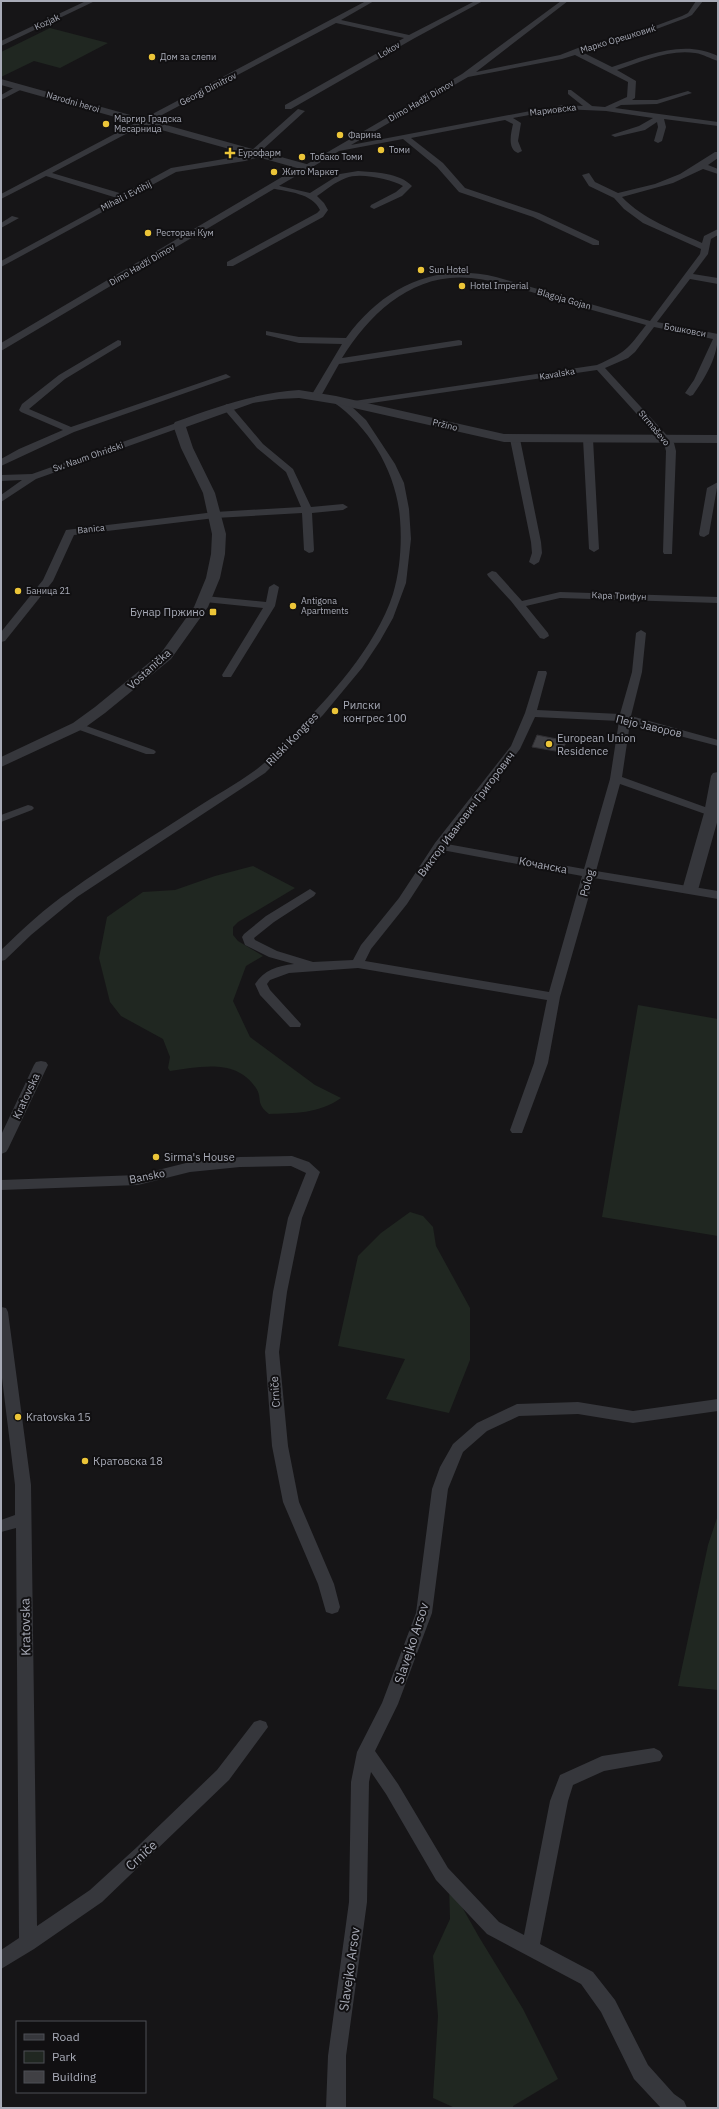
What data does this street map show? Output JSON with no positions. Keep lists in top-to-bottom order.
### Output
{
  "streets": {
    "street": [
      "Kozjak",
      "Марко Орешковиќ",
      "Lokov",
      "Georgi Dimitrov",
      "Dimo Hadži Dimov",
      "Narodni heroi",
      "Мариовска",
      "Mihail i Evtihij",
      "Blagoja Gojan",
      "Бошковси",
      "Kavalska",
      "Pržino",
      "Strmaševo",
      "Sv. Naum Ohridski",
      "Banica",
      "Кара Трифун",
      "Vostanička",
      "Пејо Јаворов",
      "Rilski Kongres",
      "Виктор Иванович Григорович",
      "Кочанска",
      "Polog",
      "Kratovska",
      "Bansko",
      "Crniče",
      "Slavejko Arsov"
    ]
  },
  "crossings": [
    ["Марко Орешковиќ", "Dimo Hadži Dimov"],
    ["Марко Орешковиќ", "Мариовска"],
    ["Georgi Dimitrov", "Narodni heroi"],
    ["Dimo Hadži Dimov", "Narodni heroi"],
    ["Dimo Hadži Dimov", "Мариовска"],
    ["Narodni heroi", "Mihail i Evtihij"],
    ["Blagoja Gojan", "Бошковси"],
    ["Blagoja Gojan", "Kavalska"],
    ["Blagoja Gojan", "Pržino"],
    ["Бошковси", "Kavalska"],
    ["Kavalska", "Pržino"],
    ["Kavalska", "Strmaševo"],
    ["Pržino", "Strmaševo"],
    ["Pržino", "Sv. Naum Ohridski"],
    ["Pržino", "Vostanička"],
    ["Pržino", "Rilski Kongres"],
    ["Sv. Naum Ohridski", "Vostanička"],
    ["Banica", "Vostanička"],
    ["Пејо Јаворов", "Виктор Иванович Григорович"],
    ["Пејо Јаворов", "Polog"],
    ["Виктор Иванович Григорович", "Кочанска"],
    ["Кочанска", "Polog"],
    ["Kratovska", "Crniče"],
    ["Bansko", "Crniče"]
  ],
  "places": {
    "other": [
      "Дом за слепи",
      "Маргир Градска Месарница",
      "Фарина",
      "Томи",
      "Тобако Томи",
      "Жито Маркет",
      "Ресторан Кум",
      "Sun Hotel",
      "Hotel Imperial",
      "Баница 21",
      "Antigona Apartments",
      "Рилски конгрес 100",
      "European Union Residence",
      "Sirma's House",
      "Kratovska 15",
      "Кратовска 18"
    ],
    "health": ["Еурофарм"],
    "transit": ["Бунар Пржино"]
  },
  "legend": ["Road", "Park", "Building"]
}
